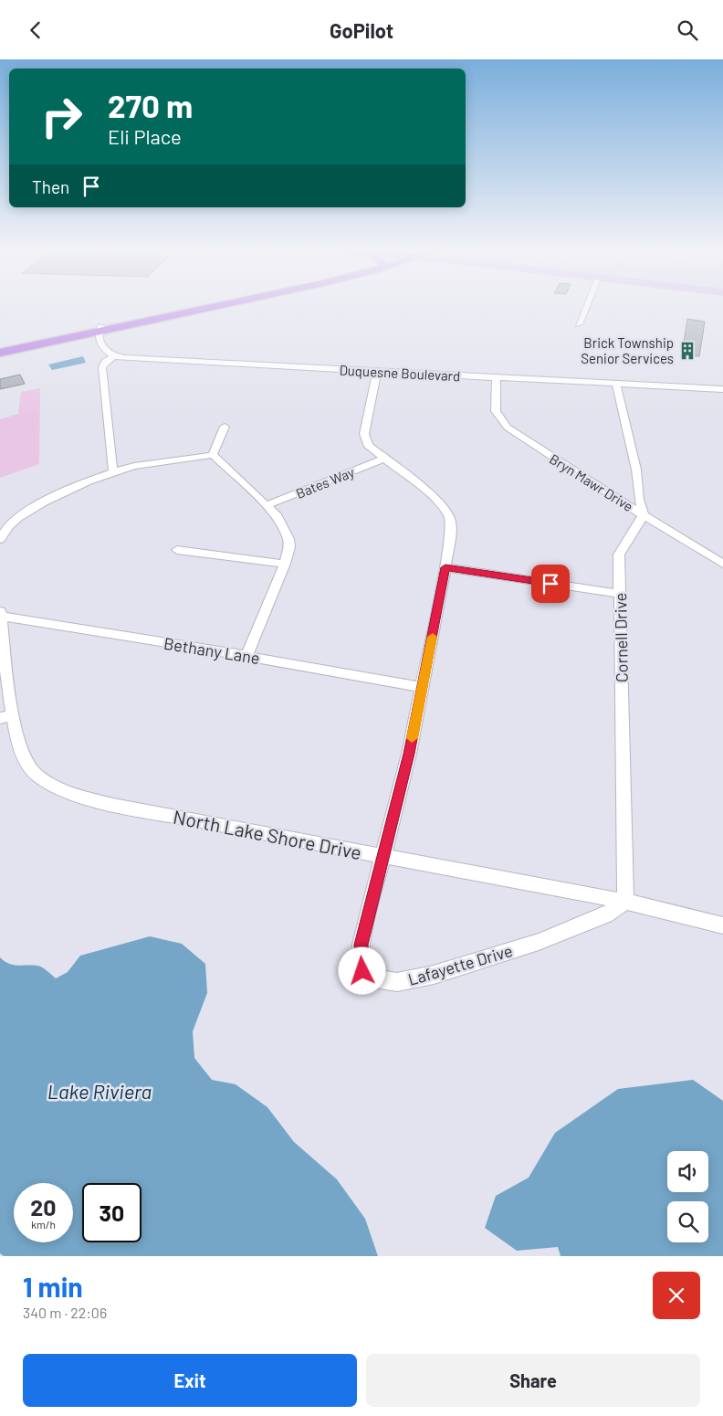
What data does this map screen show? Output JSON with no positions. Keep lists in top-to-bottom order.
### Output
{
  "streets": {
    "street": [
      "Duquesne Boulevard",
      "Bates Way",
      "Bryn Mawr Drive",
      "Cornell Drive",
      "Bethany Lane",
      "North Lake Shore Drive",
      "Lafayette Drive"
    ]
  },
  "crossings": [
    ["Duquesne Boulevard", "Bryn Mawr Drive"],
    ["Duquesne Boulevard", "Lafayette Drive"],
    ["Bates Way", "Lafayette Drive"],
    ["Bryn Mawr Drive", "Cornell Drive"],
    ["Cornell Drive", "North Lake Shore Drive"],
    ["Cornell Drive", "Lafayette Drive"],
    ["Bethany Lane", "North Lake Shore Drive"],
    ["Bethany Lane", "Lafayette Drive"],
    ["North Lake Shore Drive", "Lafayette Drive"]
  ],
  "water": ["Lake Riviera"],
  "places": {
    "building": ["Brick Township Senior Services"]
  },
  "page": {
    "header": "GoPilot",
    "turn": ["270 m", "Eli Place"],
    "then": "Then",
    "speed": "20 km/h",
    "limit": "30",
    "heading": ["1 min", "340 m · 22:06"],
    "buttons": ["Exit", "Share"]
  }
}
